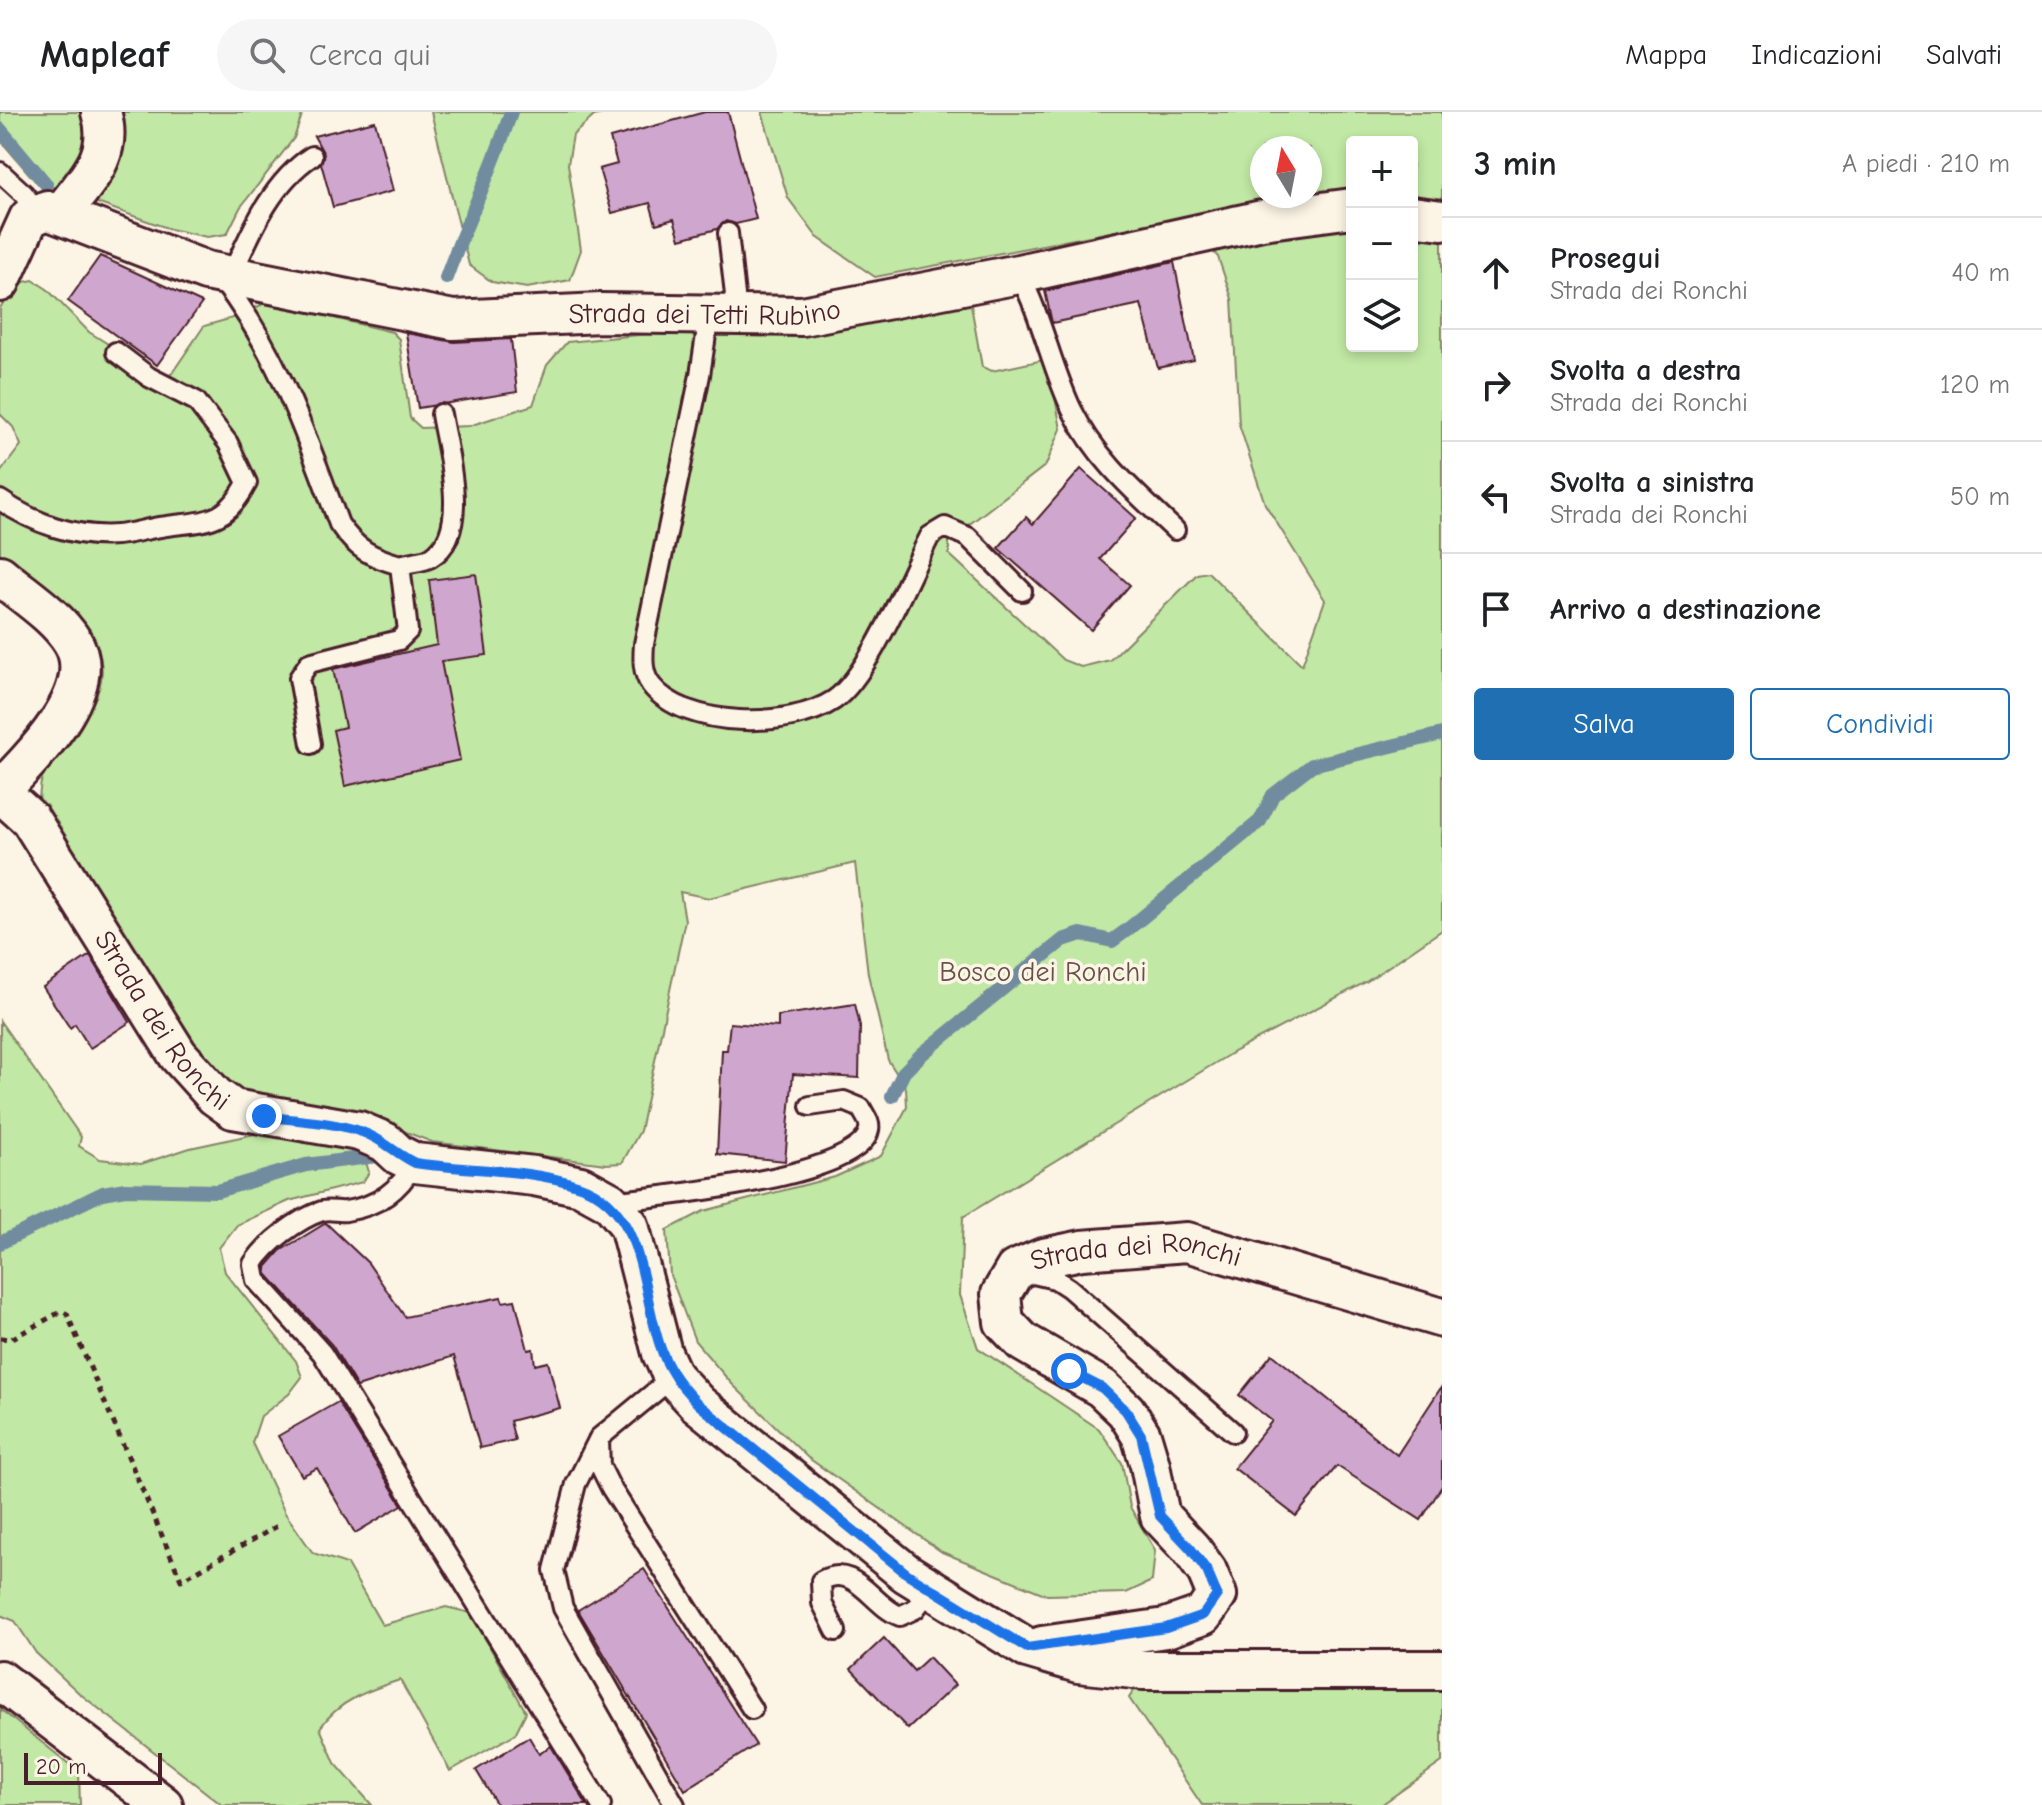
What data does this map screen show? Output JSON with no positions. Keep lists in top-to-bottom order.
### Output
{
  "streets": {
    "street": ["Strada dei Tetti Rubino", "Strada dei Ronchi"]
  },
  "parks": ["Bosco dei Ronchi"],
  "scale_bar": "20 m",
  "north": "top",
  "page": {
    "header": "Mapleaf",
    "search": "Cerca qui",
    "nav": ["Mappa", "Indicazioni", "Salvati"],
    "heading": ["3 min", "A piedi · 210 m"],
    "map_buttons": ["+", "−"],
    "list": [
      ["Prosegui", "Strada dei Ronchi", "40 m"],
      ["Svolta a destra", "Strada dei Ronchi", "120 m"],
      ["Svolta a sinistra", "Strada dei Ronchi", "50 m"],
      "Arrivo a destinazione"
    ],
    "buttons": ["Salva", "Condividi"],
    "scale": "20 m"
  }
}
